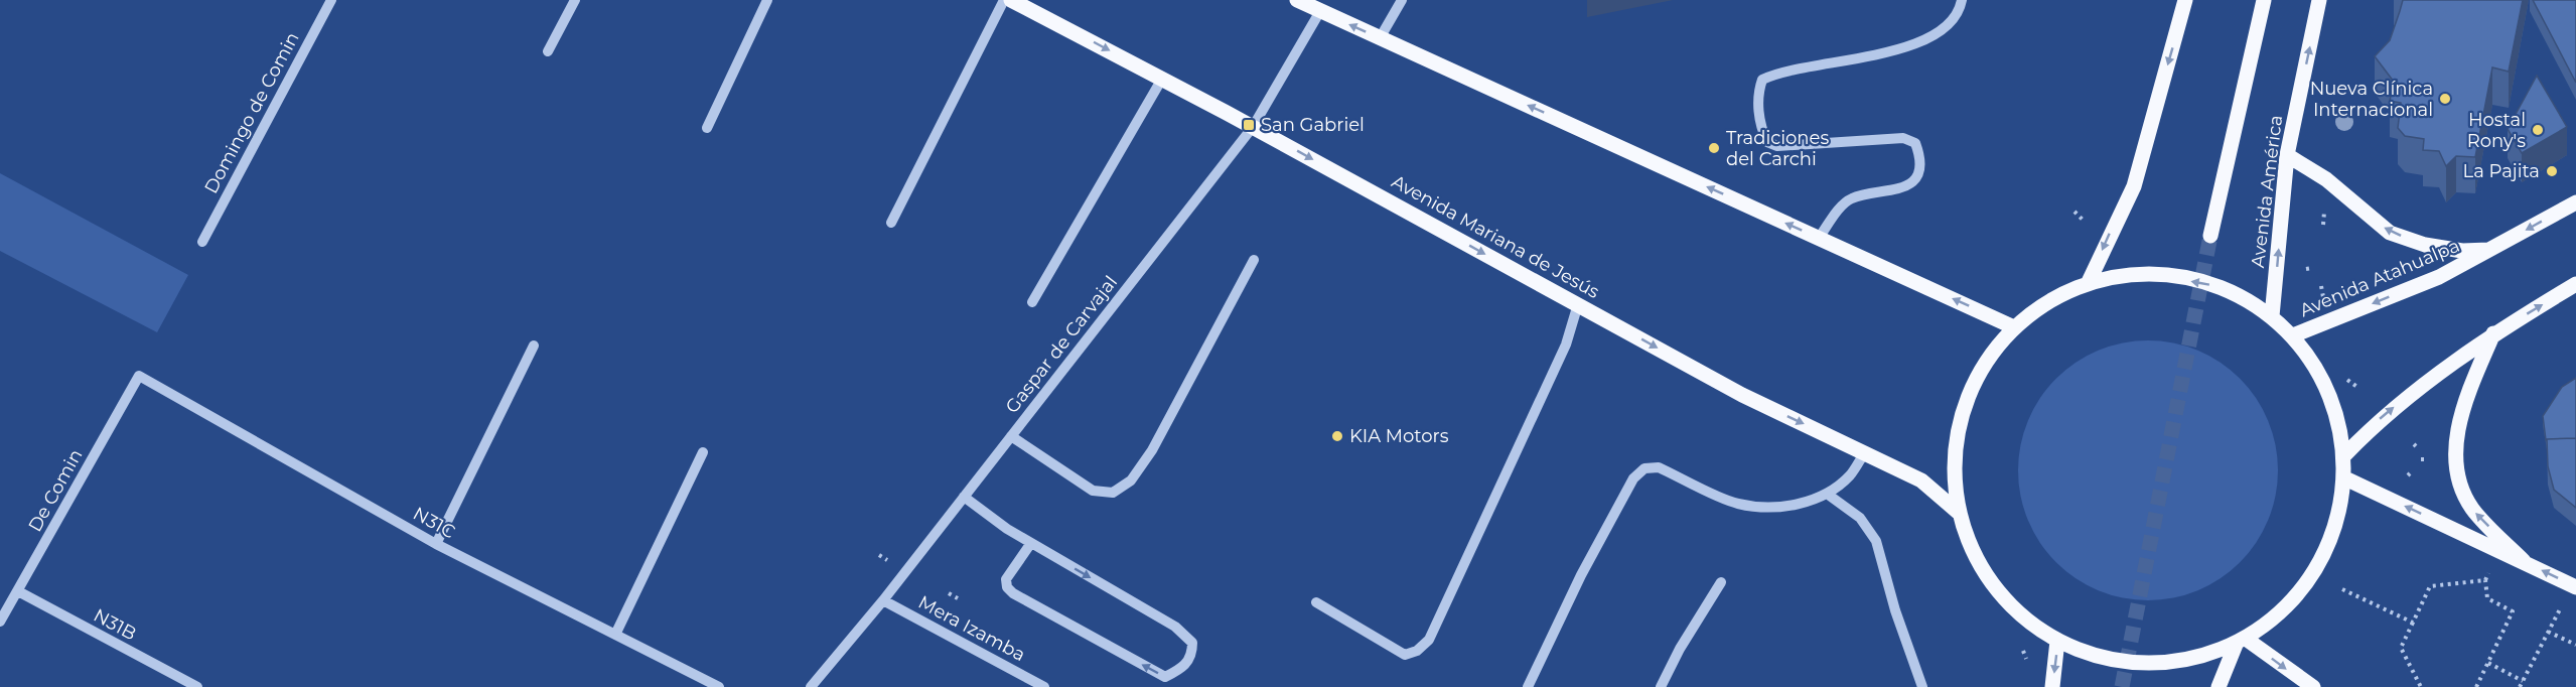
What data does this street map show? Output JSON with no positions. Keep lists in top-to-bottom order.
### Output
{
  "streets": {
    "main road": ["Avenida América", "Avenida Mariana de Jesús", "Avenida Atahualpa"],
    "street": [
      "Domingo de Comin",
      "Gaspar de Carvajal",
      "De Comin",
      "N31C",
      "N31B",
      "Mera Izamba"
    ]
  },
  "crossings": [
    ["Avenida Mariana de Jesús", "Gaspar de Carvajal"],
    ["Gaspar de Carvajal", "Mera Izamba"],
    ["De Comin", "N31C"],
    ["De Comin", "N31B"]
  ],
  "one_way": ["Avenida Mariana de Jesús"],
  "places": {
    "other": [
      "Nueva Clínica Internacional",
      "Hostal Rony's",
      "Tradiciones del Carchi",
      "La Pajita",
      "KIA Motors"
    ],
    "transit": ["San Gabriel"]
  }
}
